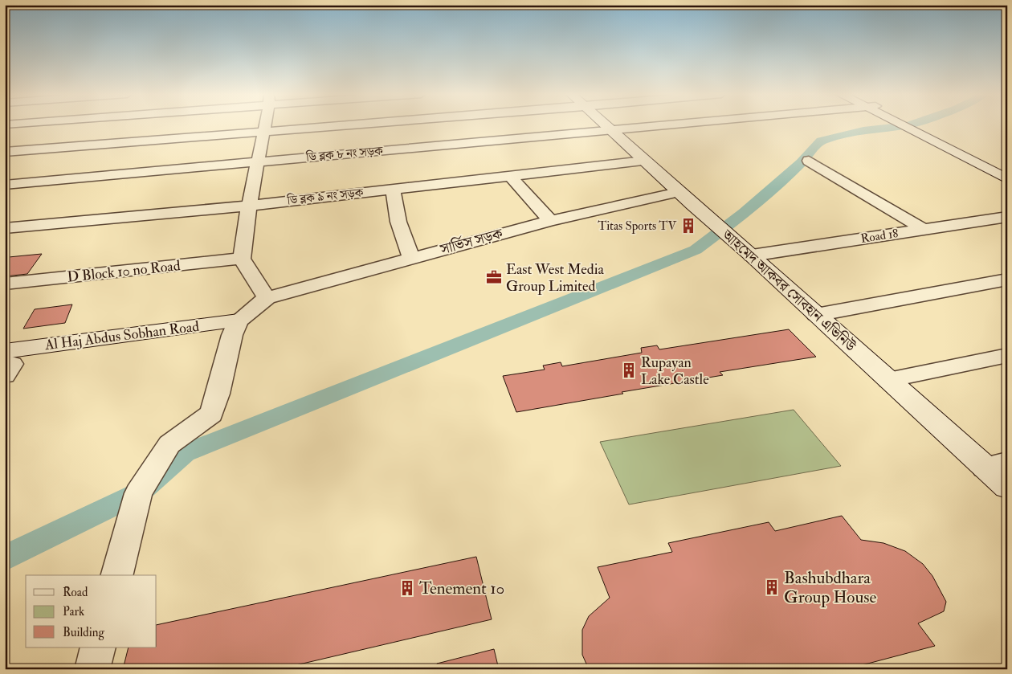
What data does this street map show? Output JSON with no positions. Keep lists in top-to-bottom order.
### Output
{
  "streets": {
    "street": [
      "ডি ব্লক ৮ নং সড়ক",
      "ডি ব্লক ৯ নং সড়ক",
      "Road 18",
      "সার্ভিস সড়ক",
      "D Block 10 no Road",
      "আহমেদ আকবর সোবহান এভিনিউ"
    ]
  },
  "crossings": [
    ["ডি ব্লক ৮ নং সড়ক", "আহমেদ আকবর সোবহান এভিনিউ"],
    ["ডি ব্লক ৯ নং সড়ক", "আহমেদ আকবর সোবহান এভিনিউ"],
    ["Road 18", "আহমেদ আকবর সোবহান এভিনিউ"],
    ["সার্ভিস সড়ক", "আহমেদ আকবর সোবহান এভিনিউ"]
  ],
  "places": {
    "building": [
      "Titas Sports TV",
      "Rupayan Lake Castle",
      "Bashubdhara Group House",
      "Tenement 10"
    ],
    "office": ["East West Media Group Limited"]
  },
  "legend": ["Road", "Park", "Building"]
}
